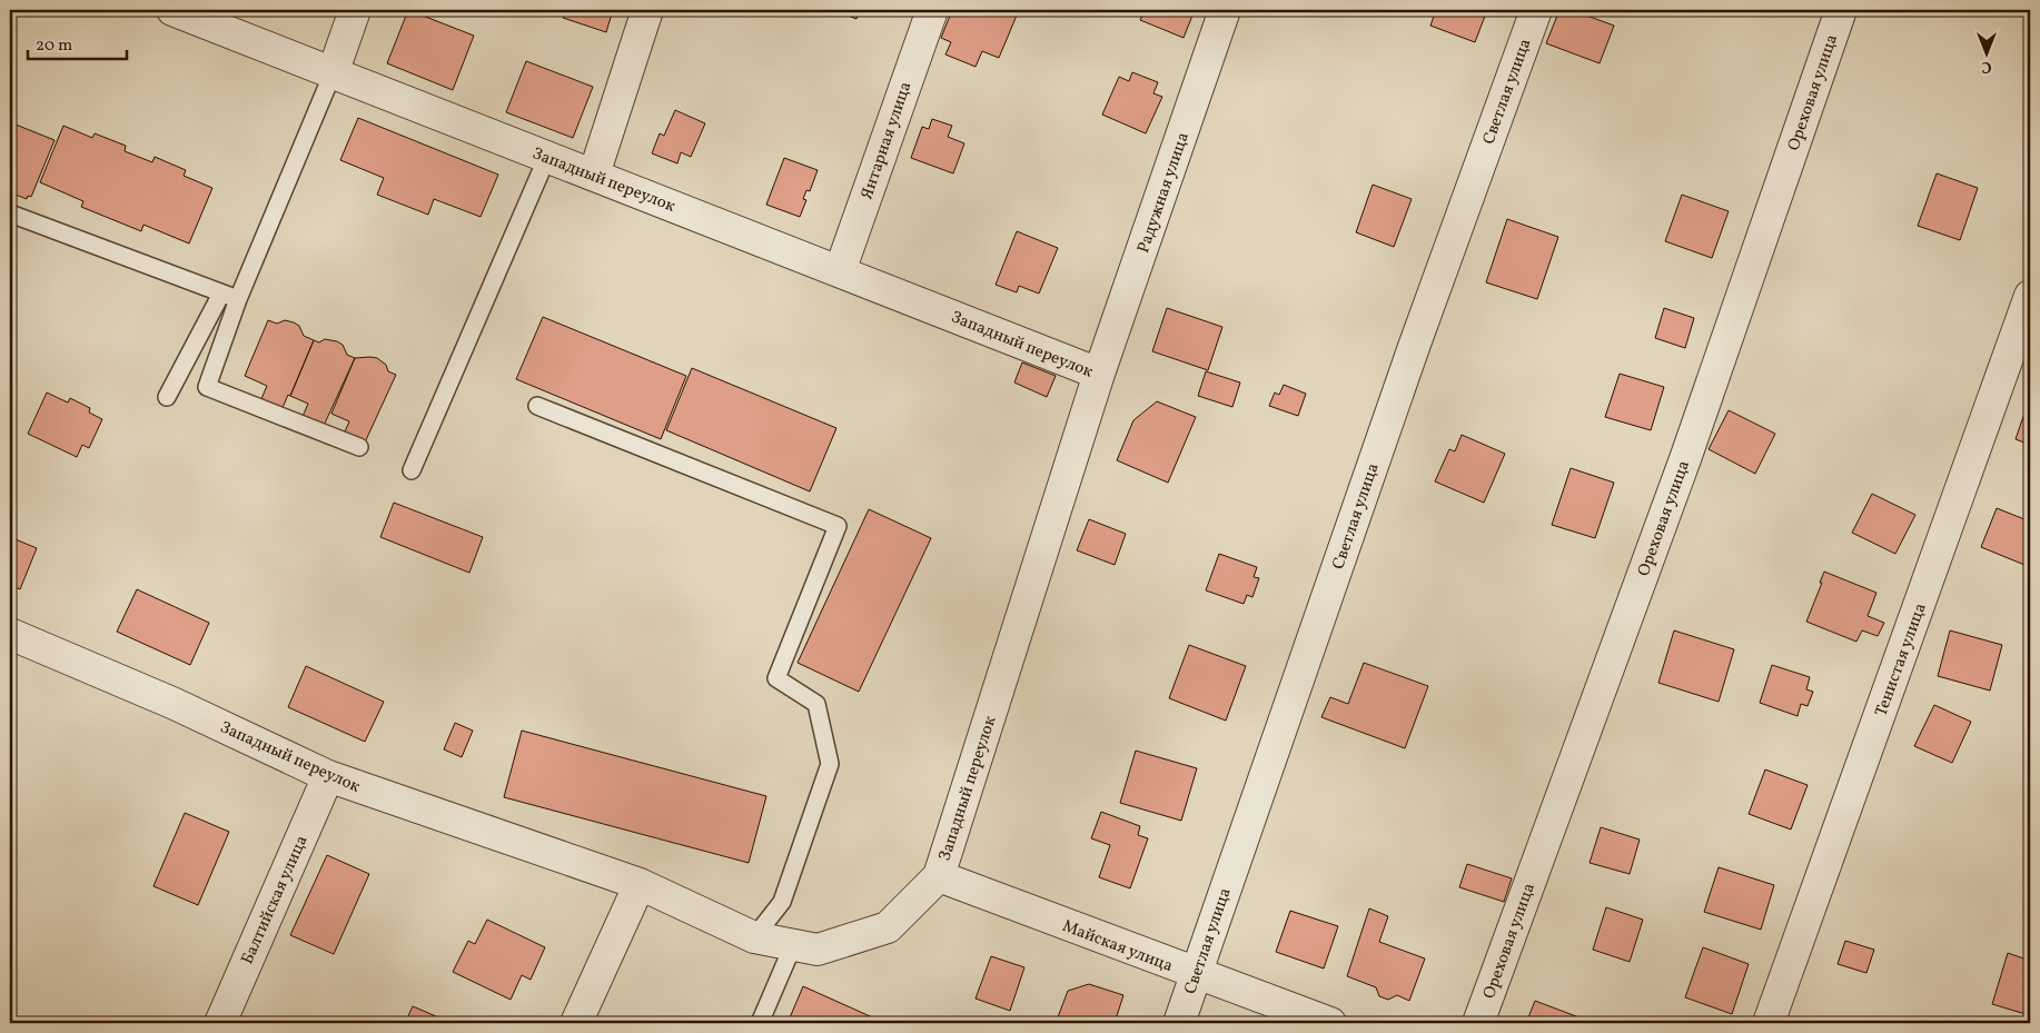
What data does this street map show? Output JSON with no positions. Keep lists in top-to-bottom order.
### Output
{
  "streets": {
    "street": [
      "Светлая улица",
      "Ореховая улица",
      "Янтарная улица",
      "Западный переулок",
      "Радужная улица",
      "Тенистая улица",
      "Балтийская улица",
      "Майская улица"
    ]
  },
  "crossings": [
    ["Светлая улица", "Майская улица"],
    ["Янтарная улица", "Западный переулок"],
    ["Западный переулок", "Радужная улица"],
    ["Западный переулок", "Балтийская улица"],
    ["Западный переулок", "Майская улица"]
  ],
  "scale_bar": "20 m",
  "north": "bottom"
}
